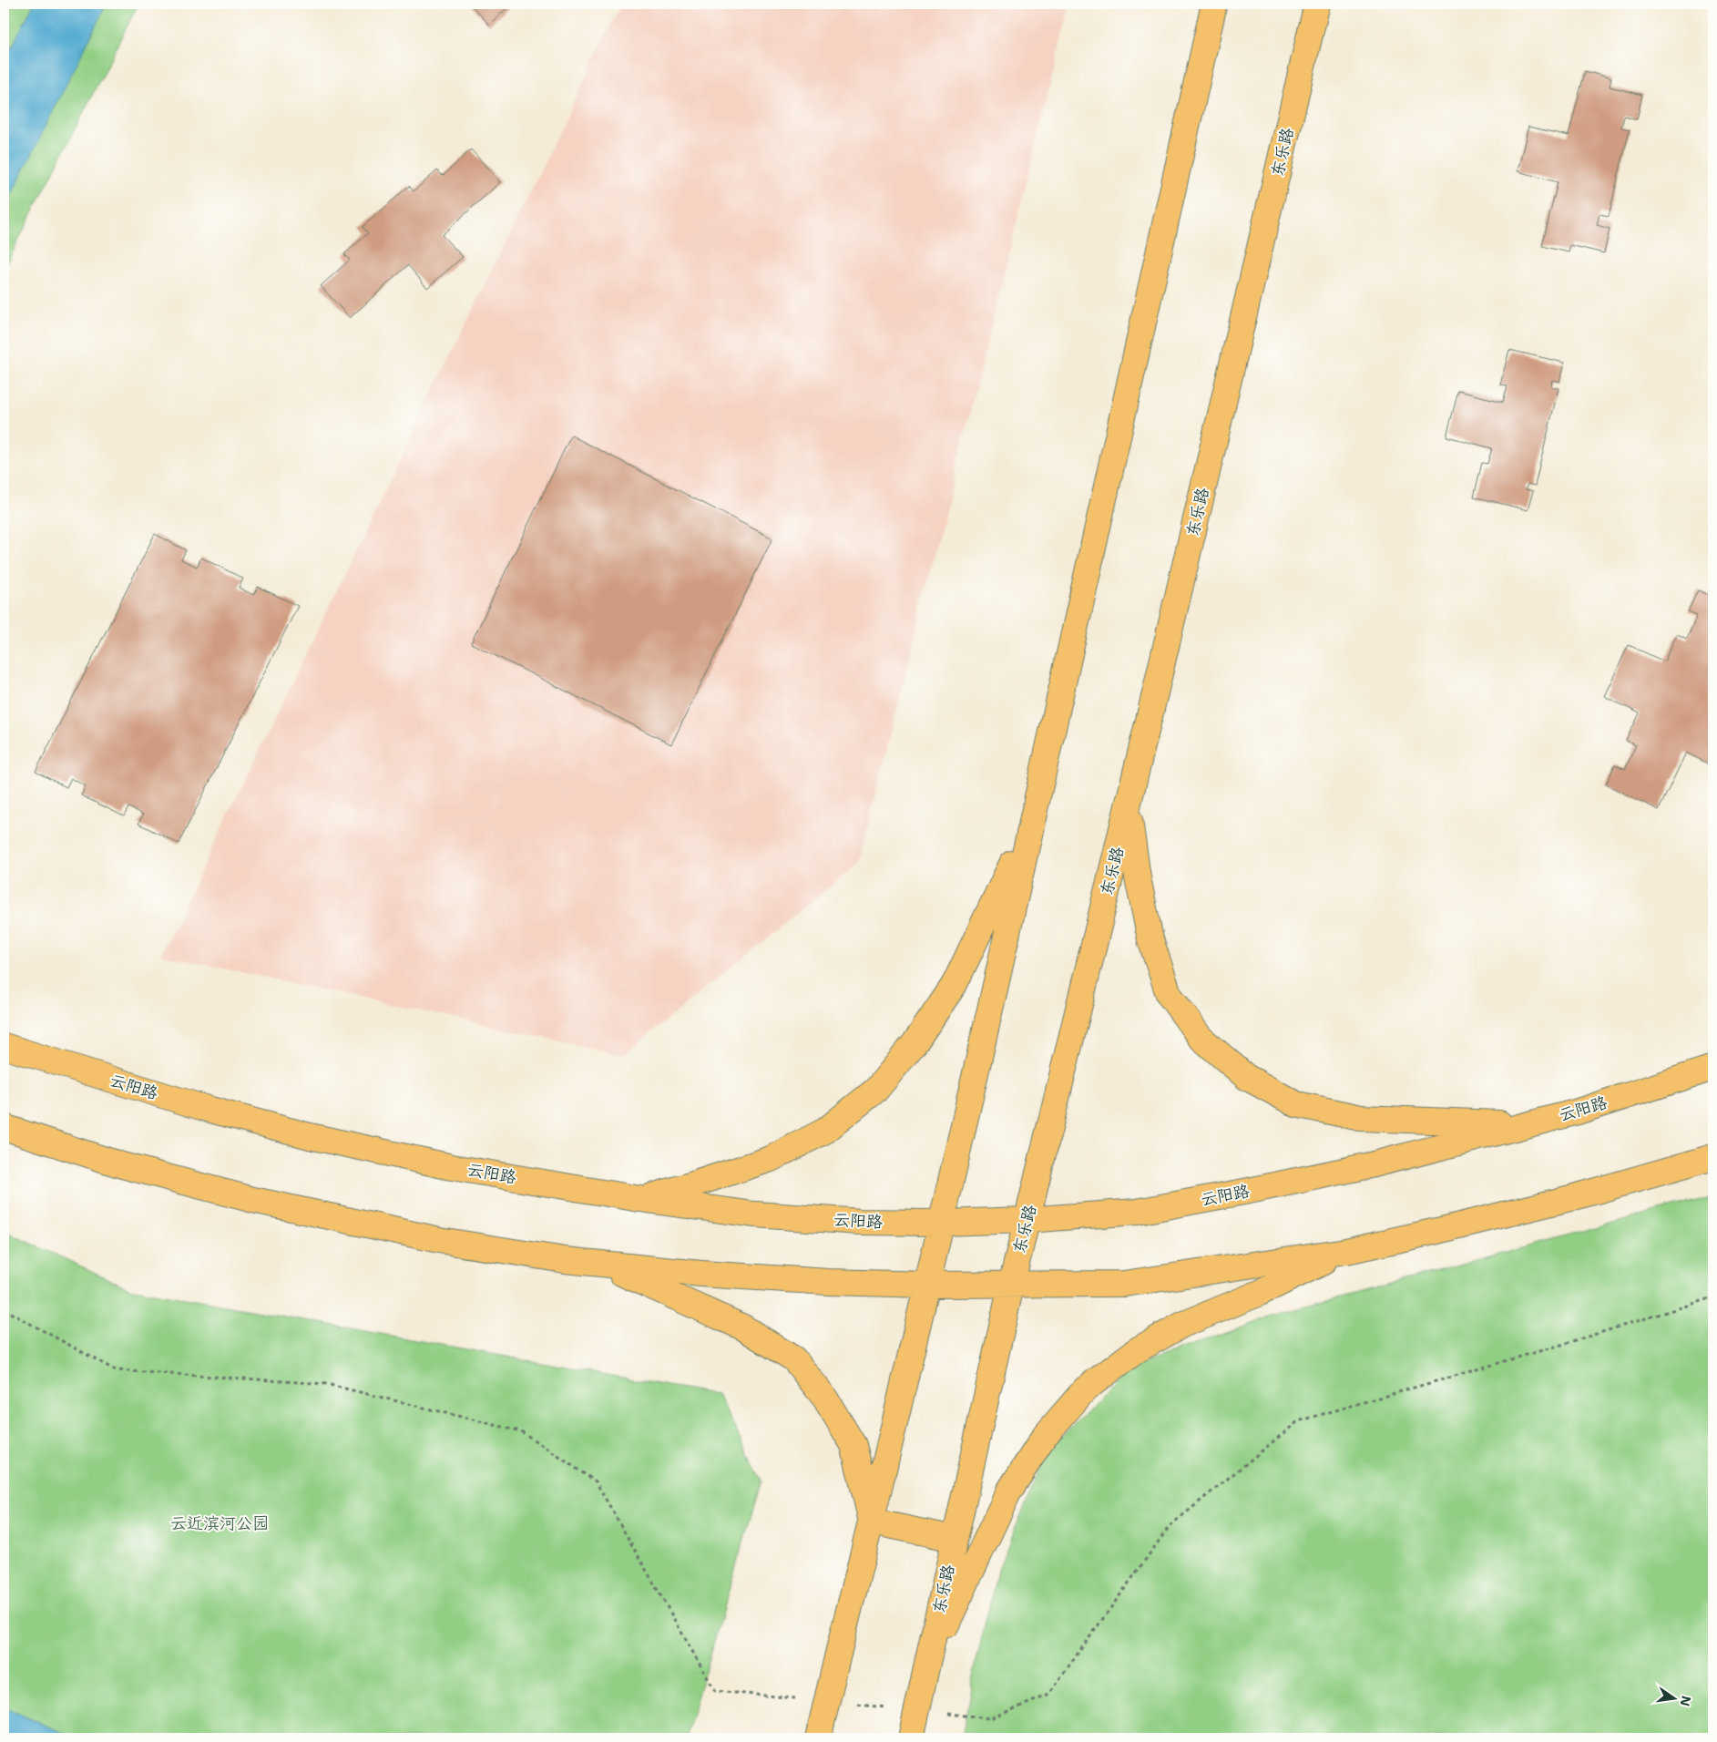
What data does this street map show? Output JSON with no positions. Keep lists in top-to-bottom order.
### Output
{
  "streets": {
    "main road": ["东乐路", "云阳路"]
  },
  "crossings": [
    ["东乐路", "云阳路"]
  ],
  "parks": ["云近滨河公园"],
  "north": "right"
}
